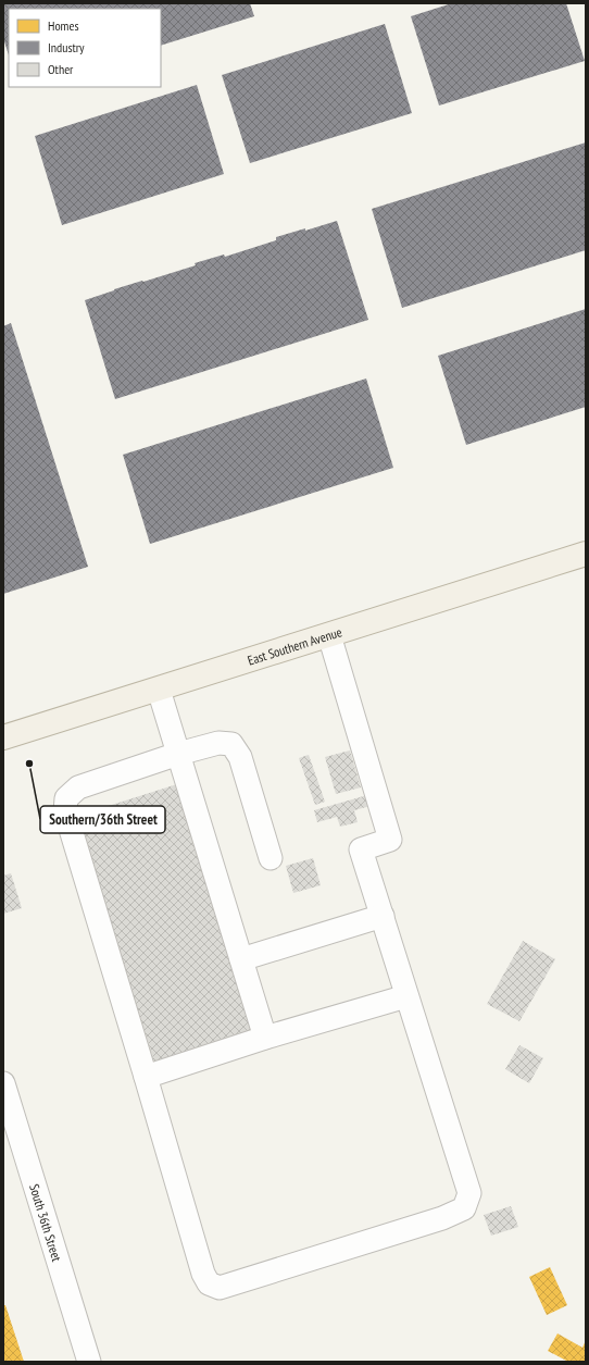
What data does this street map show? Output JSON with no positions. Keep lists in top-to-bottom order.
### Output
{
  "streets": {
    "main road": ["East Southern Avenue"],
    "street": ["South 36th Street"]
  },
  "places": ["Southern/36th Street"],
  "legend": ["Homes", "Industry", "Other"]
}
